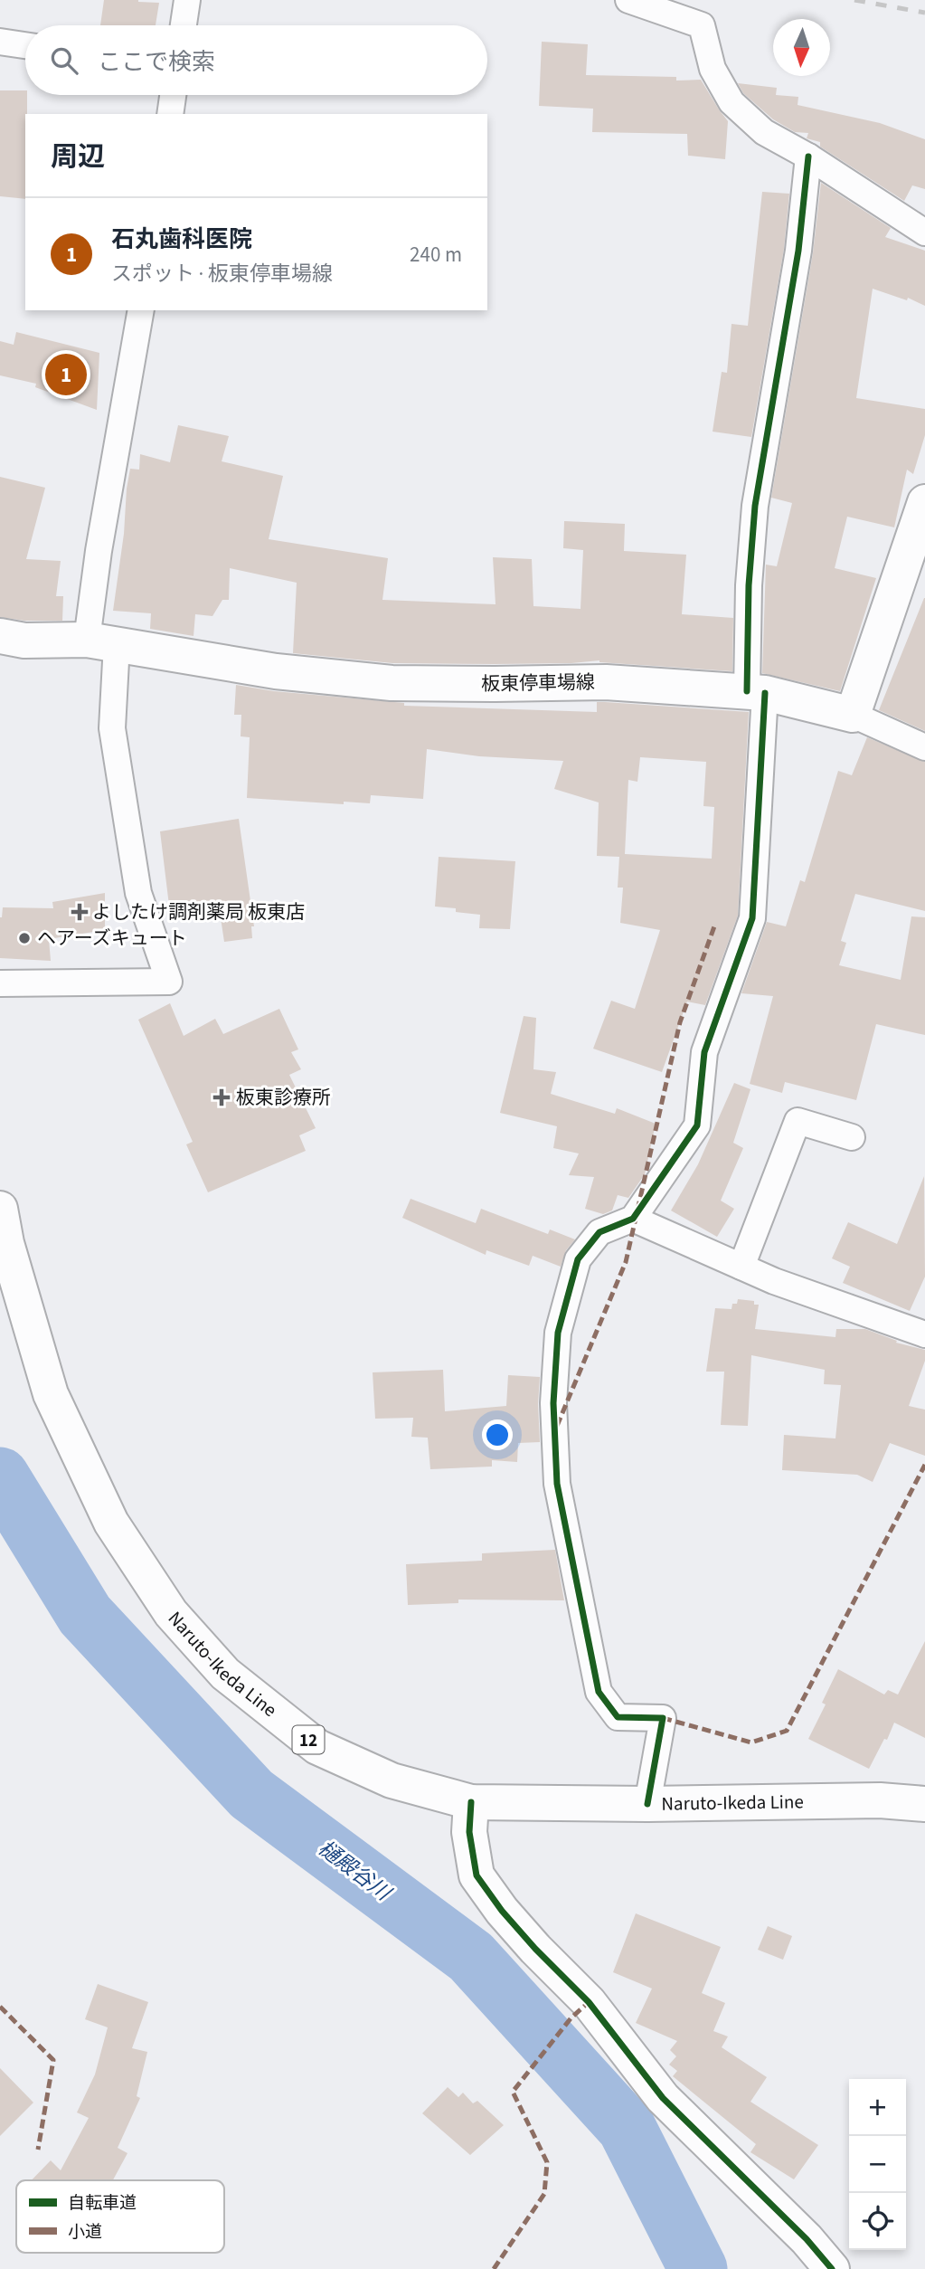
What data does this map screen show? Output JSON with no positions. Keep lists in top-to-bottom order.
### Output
{
  "streets": {
    "main road": ["板東停車場線", "Naruto-Ikeda Line", "12"]
  },
  "water": ["樋殿谷川"],
  "places": {
    "health": ["よしたけ調剤薬局 板東店", "板東診療所"],
    "other": ["ヘアーズキュート"]
  },
  "legend": ["自転車道", "小道"],
  "north": "bottom",
  "page": {
    "search": "ここで検索",
    "heading": "周辺",
    "list": [
      {
        "mark": "1",
        "name": "石丸歯科医院",
        "note": "スポット · 板東停車場線",
        "value": "240 m"
      }
    ],
    "pins": "1",
    "map_buttons": ["+", "−"]
  }
}
